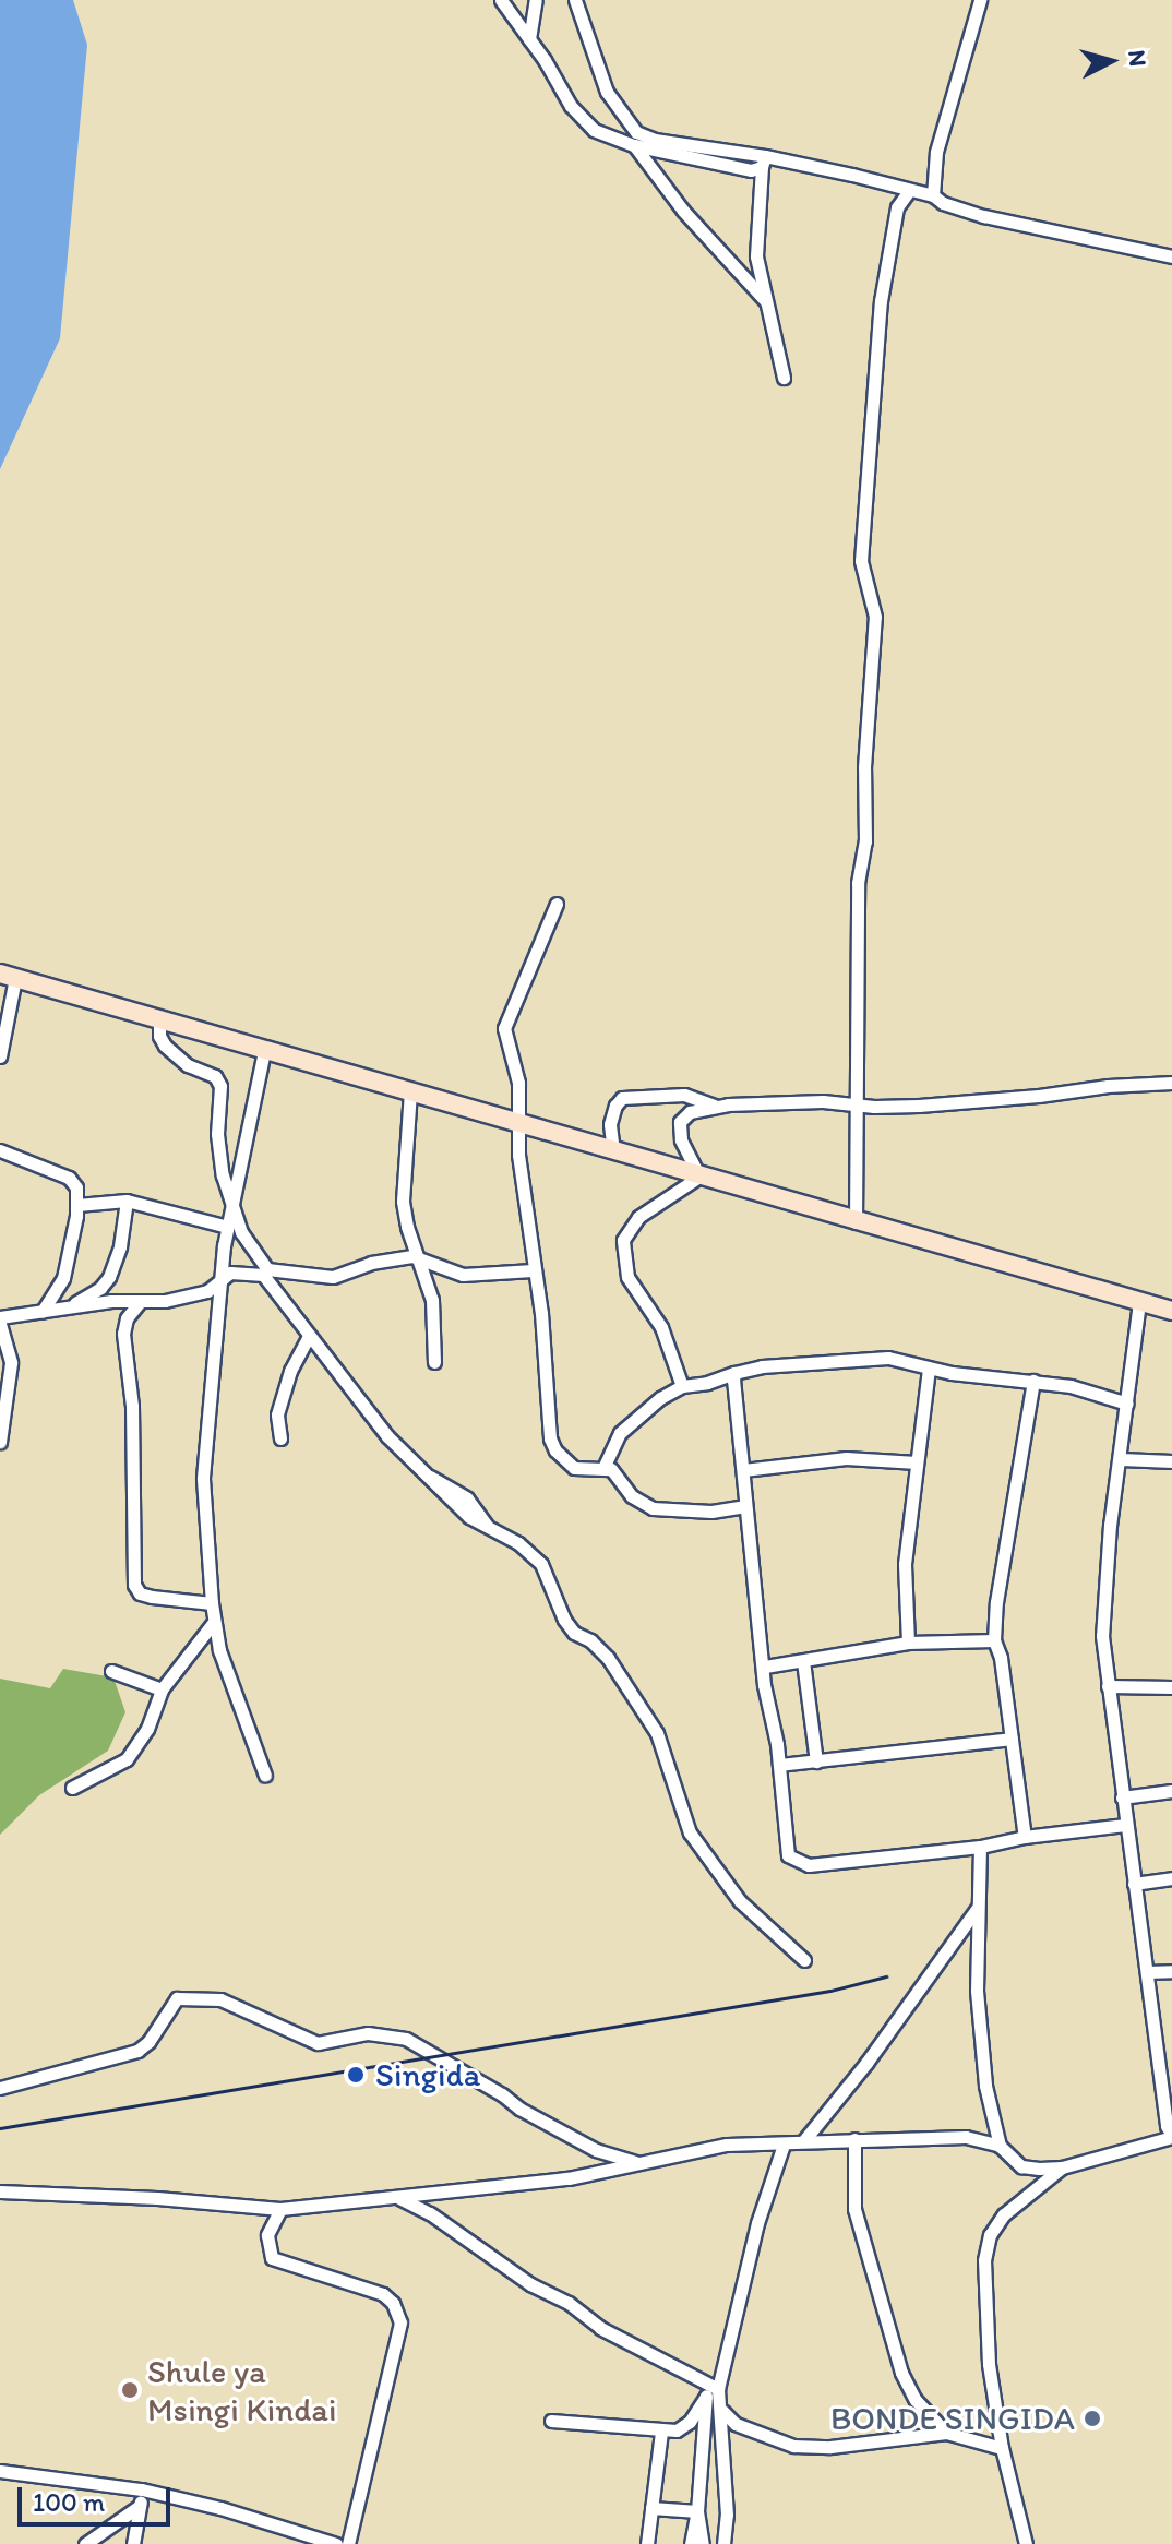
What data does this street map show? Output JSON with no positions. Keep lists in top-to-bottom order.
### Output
{
  "places": ["Singida", "Shule ya Msingi Kindai", "BONDE SINGIDA"],
  "scale_bar": "100 m",
  "north": "right"
}
